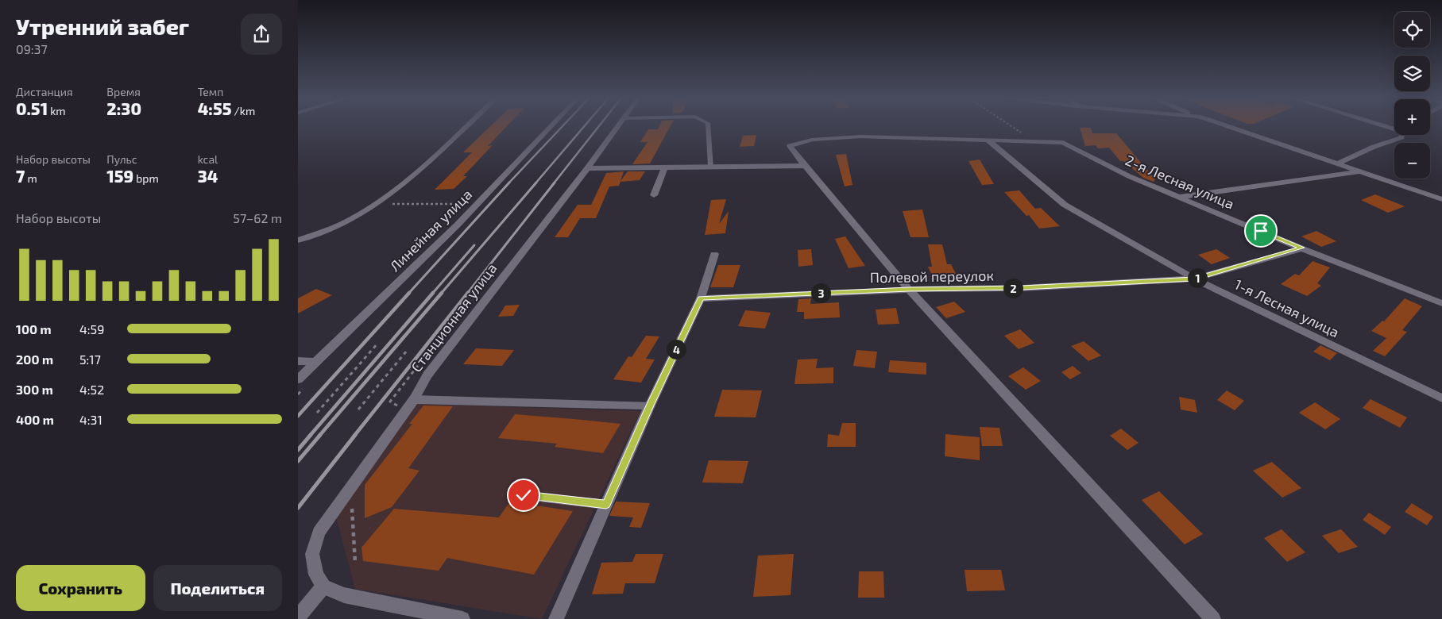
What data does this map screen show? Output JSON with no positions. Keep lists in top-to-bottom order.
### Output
{
  "streets": {
    "street": [
      "2-я Лесная улица",
      "Линейная улица",
      "Полевой переулок",
      "1-я Лесная улица",
      "Станционная улица"
    ]
  },
  "crossings": [
    ["2-я Лесная улица", "Полевой переулок"],
    ["Полевой переулок", "1-я Лесная улица"]
  ],
  "page": {
    "heading": ["Утренний забег", "09:37"],
    "map_buttons": ["+", "−"],
    "stats": [
      ["Дистанция", "0.51 km"],
      ["Время", "2:30"],
      ["Темп", "4:55 /km"],
      ["Набор высоты", "7 m"],
      ["Пульс", "159 bpm"],
      ["kcal", "34"]
    ],
    "chart": ["Набор высоты", "57–62 m"],
    "pins": [
      "1",
      "2",
      "3",
      "4"
    ],
    "list": [
      {
        "name": "100 m",
        "note": "4:59"
      },
      {
        "name": "200 m",
        "note": "5:17"
      },
      {
        "name": "300 m",
        "note": "4:52"
      },
      {
        "name": "400 m",
        "note": "4:31"
      }
    ],
    "buttons": ["Сохранить", "Поделиться"]
  }
}
